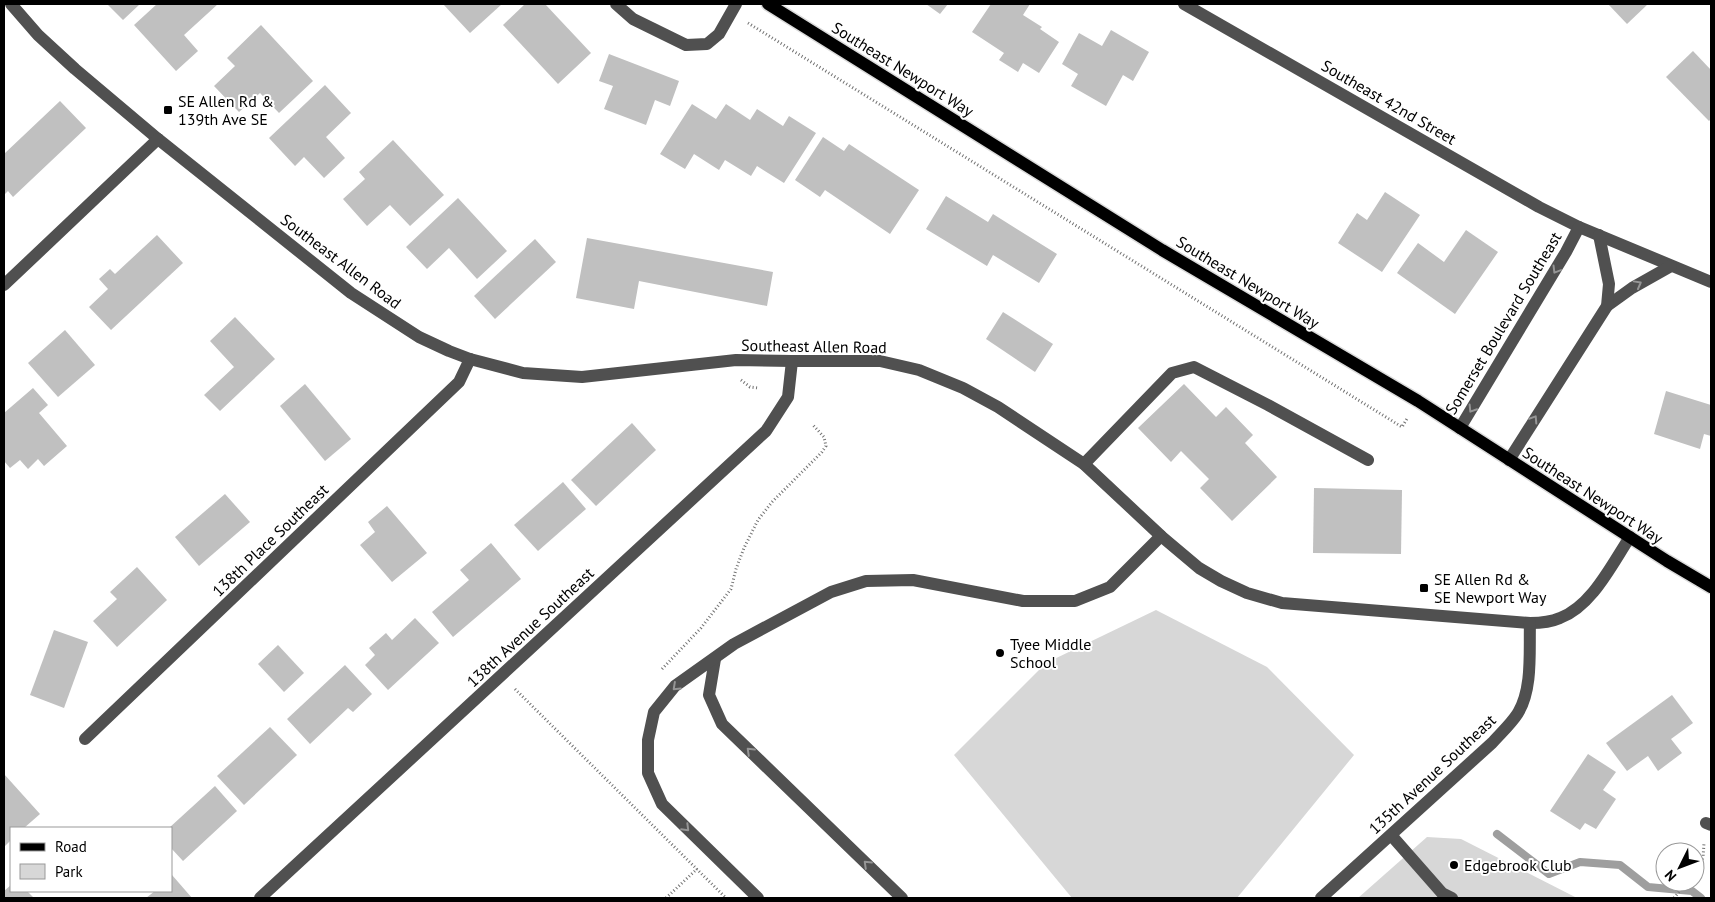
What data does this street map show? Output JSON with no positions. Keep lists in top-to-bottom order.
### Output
{
  "streets": {
    "main road": ["Southeast Newport Way"],
    "street": [
      "Southeast 42nd Street",
      "Southeast Allen Road",
      "Somerset Boulevard Southeast",
      "138th Place Southeast",
      "138th Avenue Southeast",
      "135th Avenue Southeast"
    ]
  },
  "crossings": [
    ["Southeast Newport Way", "Southeast Allen Road"],
    ["Southeast Newport Way", "Somerset Boulevard Southeast"],
    ["Southeast 42nd Street", "Somerset Boulevard Southeast"],
    ["Southeast Allen Road", "138th Place Southeast"],
    ["Southeast Allen Road", "138th Avenue Southeast"],
    ["Southeast Allen Road", "135th Avenue Southeast"]
  ],
  "places": {
    "transit": ["SE Allen Rd & 139th Ave SE", "SE Allen Rd & SE Newport Way"],
    "other": ["Tyee Middle School", "Edgebrook Club"]
  },
  "legend": ["Road", "Park"],
  "north": "bottom left"
}
